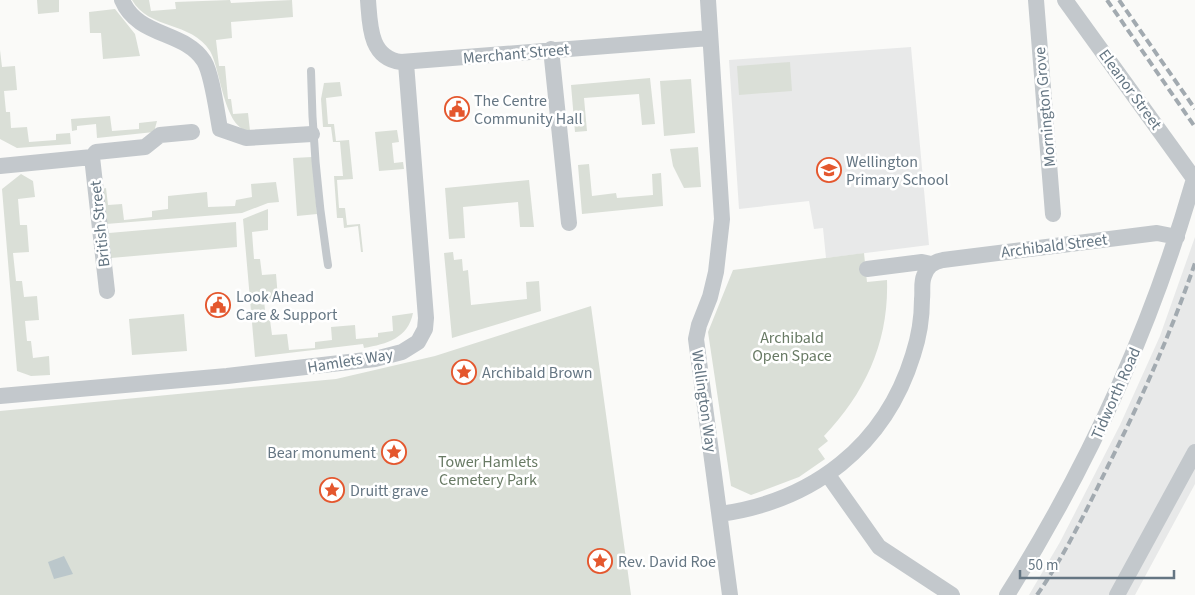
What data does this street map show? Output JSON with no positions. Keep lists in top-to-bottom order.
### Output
{
  "streets": {
    "street": [
      "Merchant Street",
      "Eleanor Street",
      "Mornington Grove",
      "British Street",
      "Archibald Street",
      "Hamlets Way",
      "Tidworth Road",
      "Wellington Way"
    ]
  },
  "crossings": [
    ["Merchant Street", "Hamlets Way"],
    ["Merchant Street", "Wellington Way"],
    ["Eleanor Street", "Tidworth Road"],
    ["Archibald Street", "Tidworth Road"]
  ],
  "parks": ["Archibald Open Space", "Tower Hamlets Cemetery Park"],
  "places": {
    "public building": ["The Centre Community Hall", "Look Ahead Care & Support"],
    "school or university": ["Wellington Primary School"],
    "place": [
      "Archibald Brown",
      "Bear monument",
      "Druitt grave",
      "Rev. David Roe"
    ]
  },
  "scale_bar": "50 m"
}
